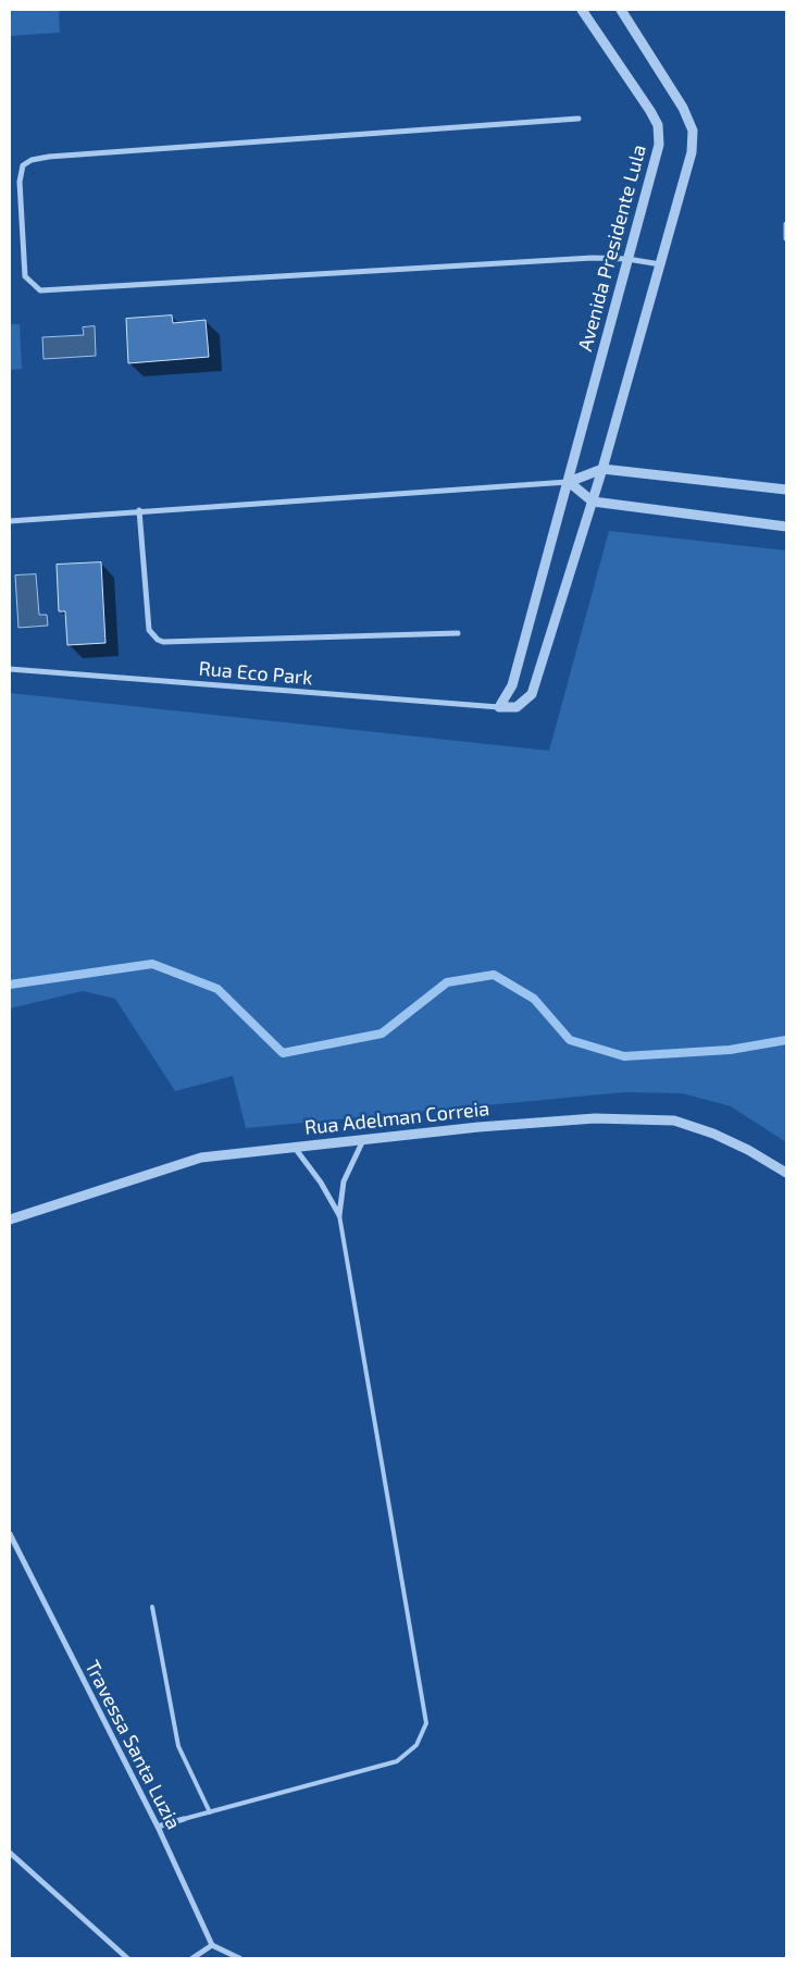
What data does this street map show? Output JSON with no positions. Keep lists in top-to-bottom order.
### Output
{
  "streets": {
    "street": [
      "Avenida Presidente Lula",
      "Rua Eco Park",
      "Rua Adelman Correia",
      "Travessa Santa Luzia"
    ]
  },
  "crossings": [
    ["Avenida Presidente Lula", "Rua Eco Park"]
  ]
}
